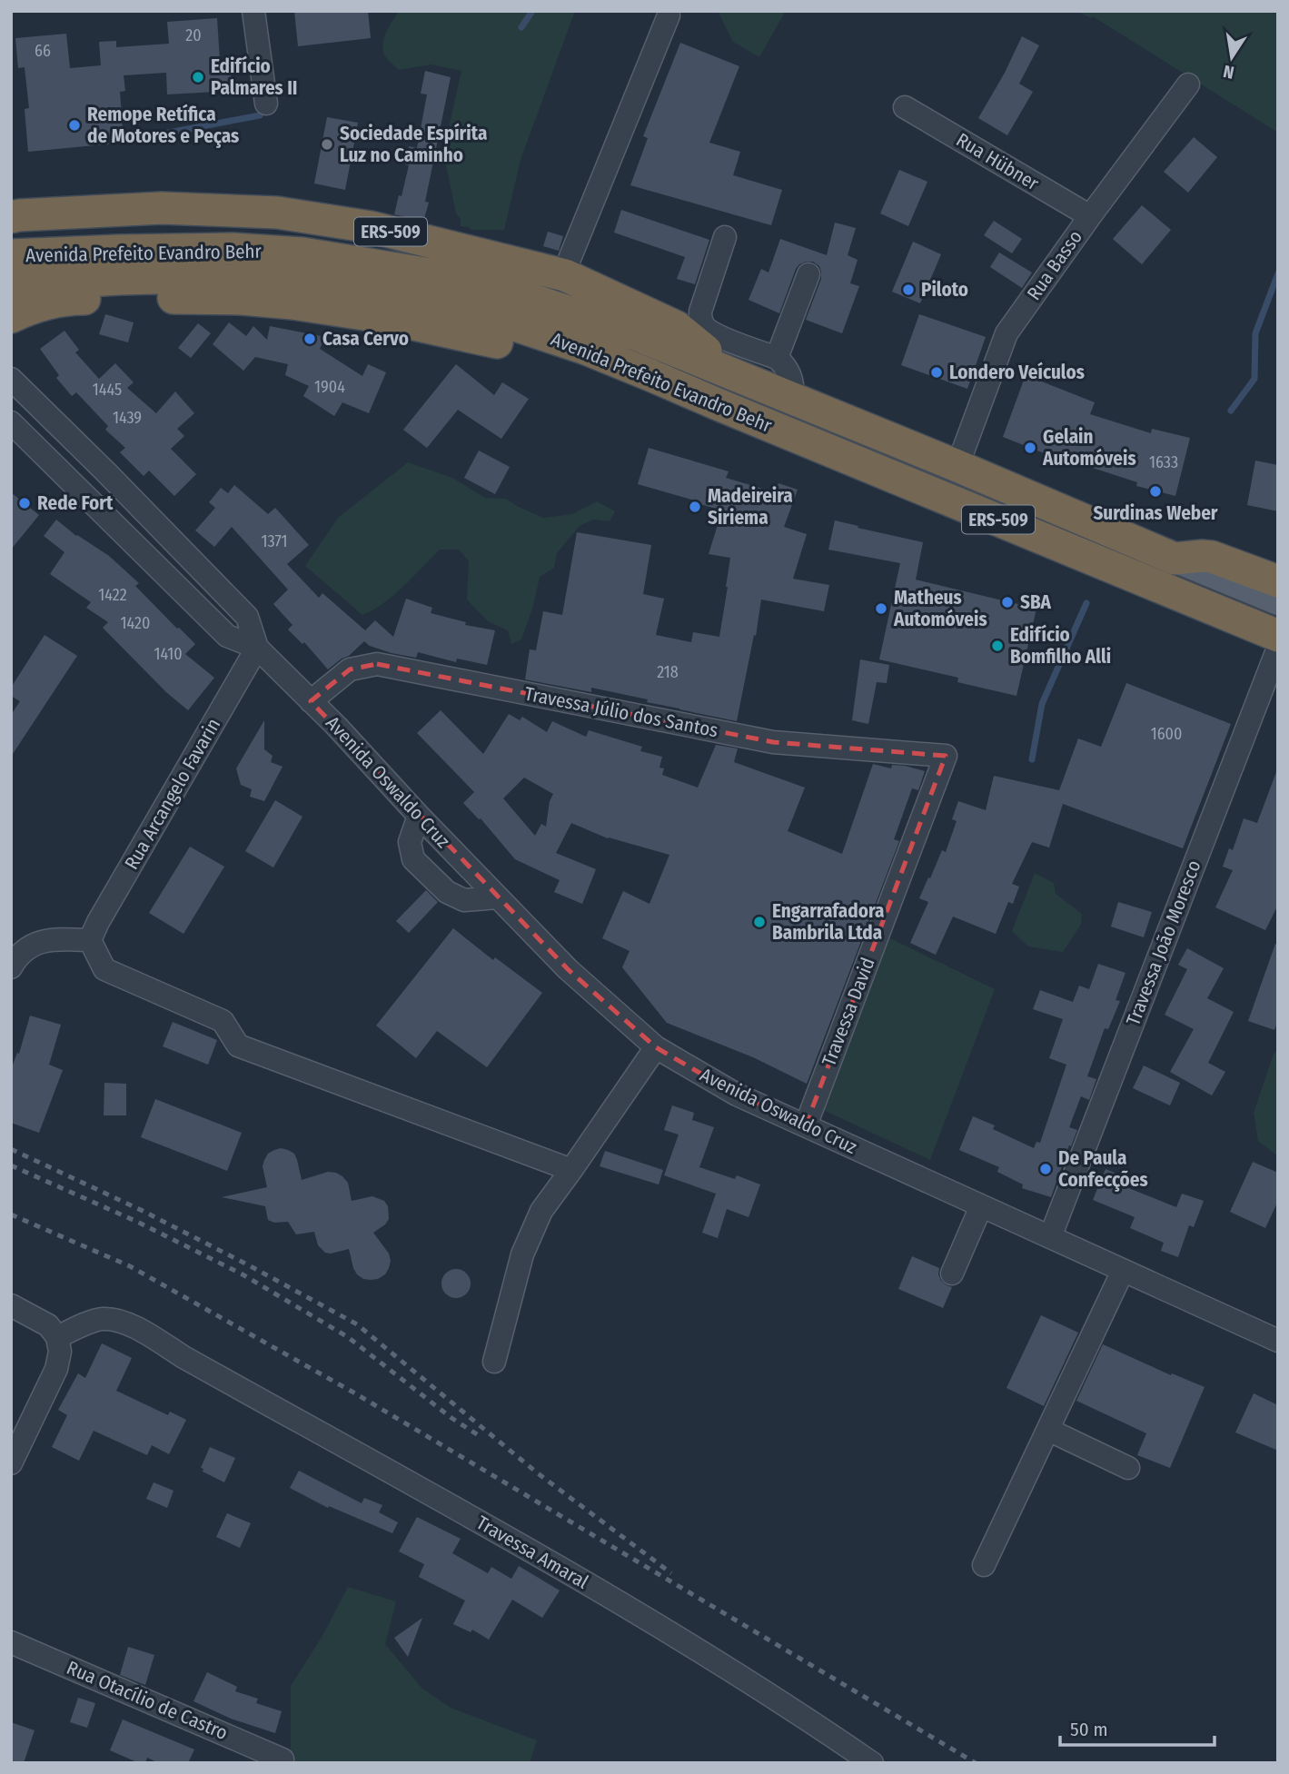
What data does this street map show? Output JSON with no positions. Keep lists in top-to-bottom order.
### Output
{
  "streets": {
    "highway": ["ERS-509", "Avenida Prefeito Evandro Behr"],
    "street": [
      "Rua Hübner",
      "Rua Basso",
      "Travessa Júlio dos Santos",
      "Avenida Oswaldo Cruz",
      "Rua Arcangelo Favarin",
      "Travessa João Moresco",
      "Travessa David",
      "Travessa Amaral",
      "Rua Otacílio de Castro"
    ]
  },
  "crossings": [
    ["Rua Hübner", "Rua Basso"],
    ["ERS-509", "Avenida Prefeito Evandro Behr"],
    ["Avenida Prefeito Evandro Behr", "Rua Basso"],
    ["Travessa Júlio dos Santos", "Avenida Oswaldo Cruz"],
    ["Travessa Júlio dos Santos", "Travessa David"],
    ["Avenida Oswaldo Cruz", "Rua Arcangelo Favarin"],
    ["Avenida Oswaldo Cruz", "Travessa João Moresco"],
    ["Avenida Oswaldo Cruz", "Travessa David"]
  ],
  "places": [
    "Edifício Palmares II",
    "Remope Retífica de Motores e Peças",
    "Sociedade Espírita Luz no Caminho",
    "Piloto",
    "Casa Cervo",
    "Londero Veículos",
    "Gelain Automóveis",
    "Surdinas Weber",
    "Rede Fort",
    "Madeireira Siriema",
    "SBA",
    "Matheus Automóveis",
    "Edifício Bomfilho Alli",
    "Engarrafadora Bambrila Ltda",
    "De Paula Confecções"
  ],
  "house_numbers": [
    "20",
    "66",
    "1904",
    "1445",
    "1439",
    "1633",
    "1371",
    "1422",
    "1420",
    "1410",
    "218",
    "1600"
  ],
  "scale_bar": "50 m",
  "north": "bottom"
}
